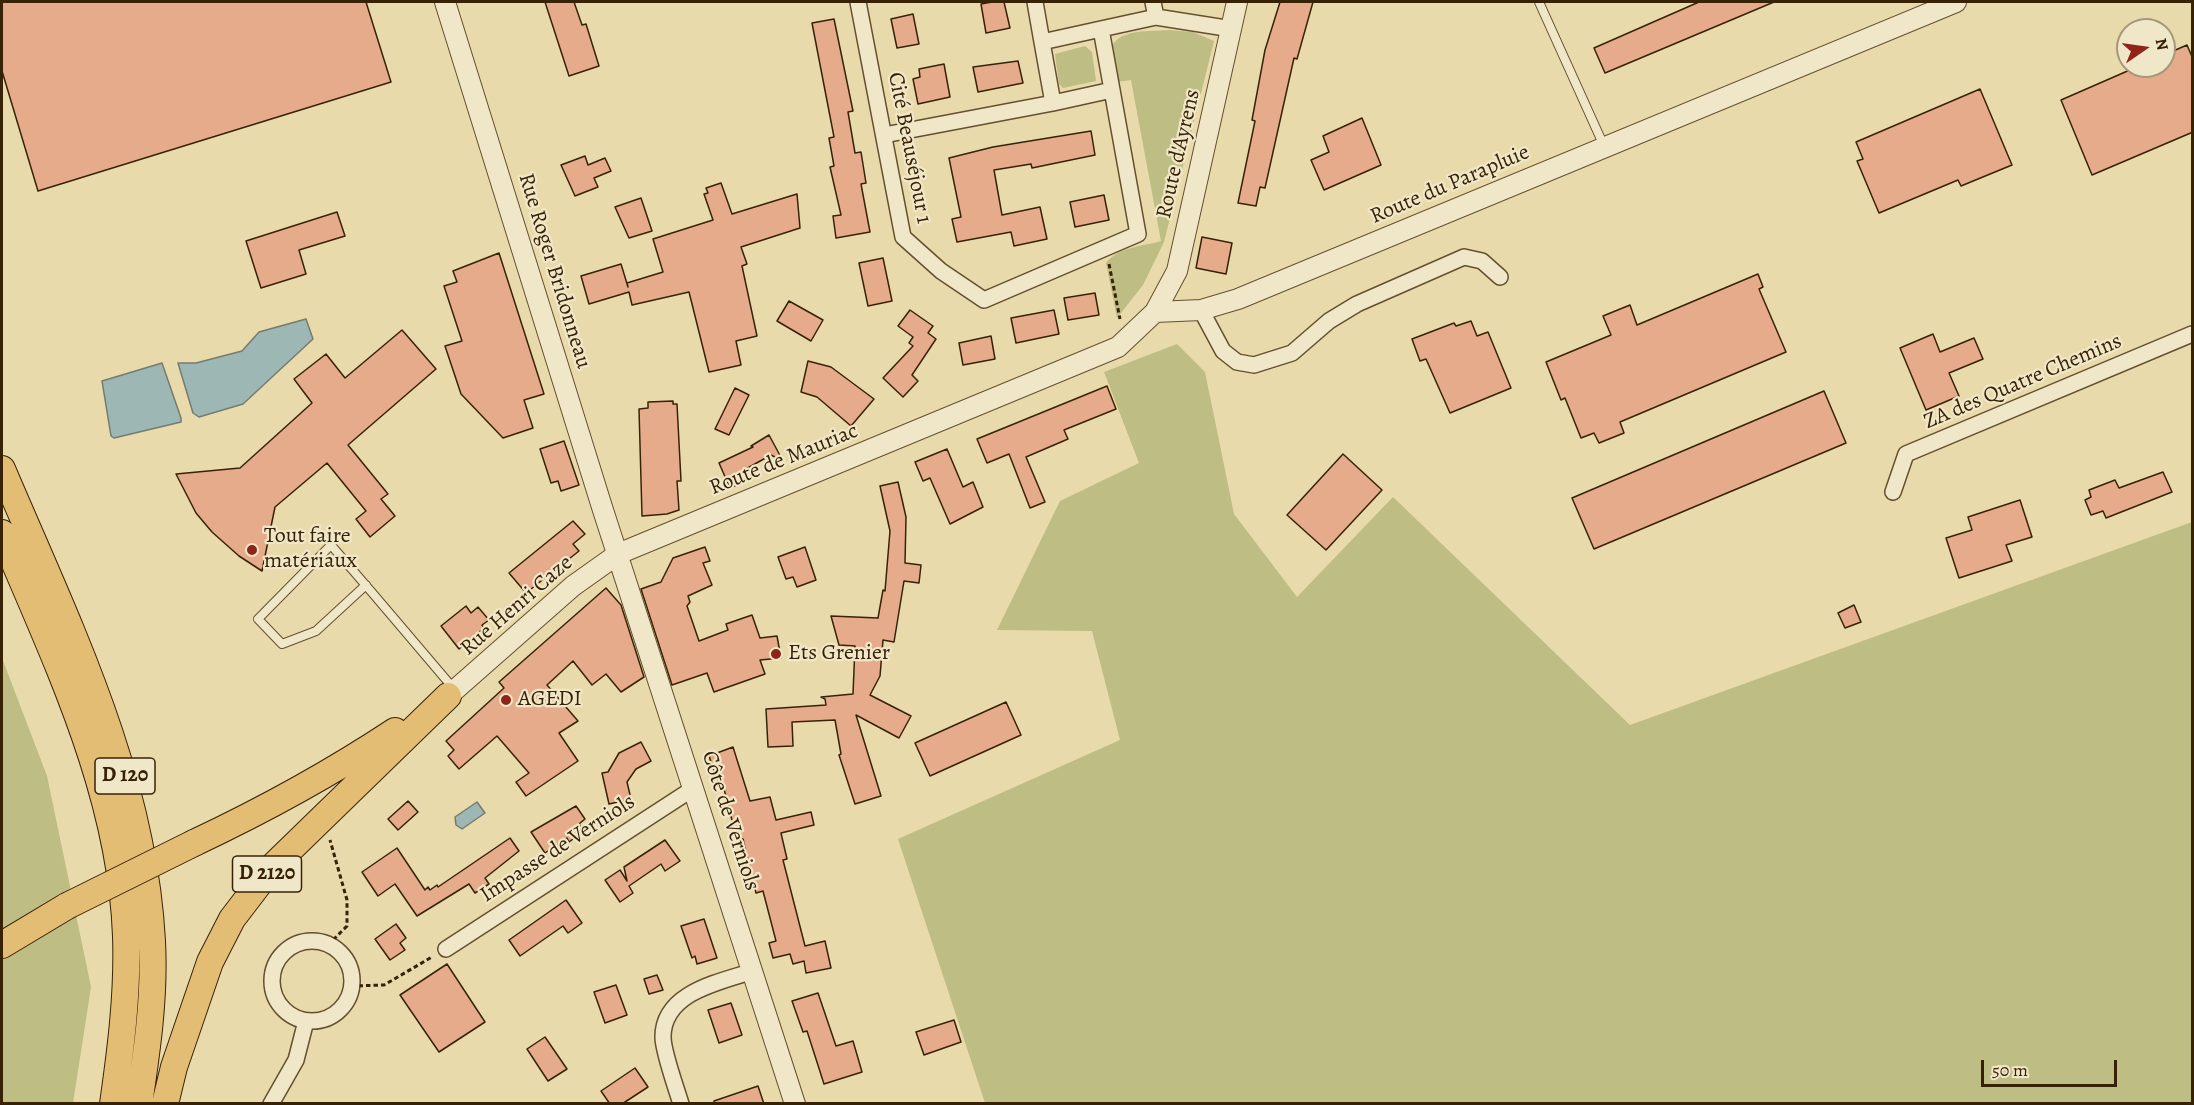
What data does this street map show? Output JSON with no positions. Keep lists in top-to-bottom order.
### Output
{
  "streets": {
    "highway": ["D 120", "D 2120"],
    "street": [
      "Cité Beauséjour 1",
      "Route d'Ayrens",
      "Route du Parapluie",
      "Rue Roger Bridonneau",
      "ZA des Quatre Chemins",
      "Route de Mauriac",
      "Rue Henri Caze",
      "Côte de Verniols",
      "Impasse de Verniols"
    ]
  },
  "crossings": [
    ["Route d'Ayrens", "Route du Parapluie"],
    ["Rue Roger Bridonneau", "Route de Mauriac"],
    ["Rue Roger Bridonneau", "Rue Henri Caze"],
    ["Rue Roger Bridonneau", "Côte de Verniols"],
    ["Route de Mauriac", "Rue Henri Caze"],
    ["Route de Mauriac", "Côte de Verniols"],
    ["Rue Henri Caze", "Côte de Verniols"],
    ["Rue Henri Caze", "D 2120"],
    ["Côte de Verniols", "Impasse de Verniols"]
  ],
  "places": ["Tout faire matériaux", "Ets Grenier", "AGEDI"],
  "scale_bar": "50 m",
  "north": "right"
}
